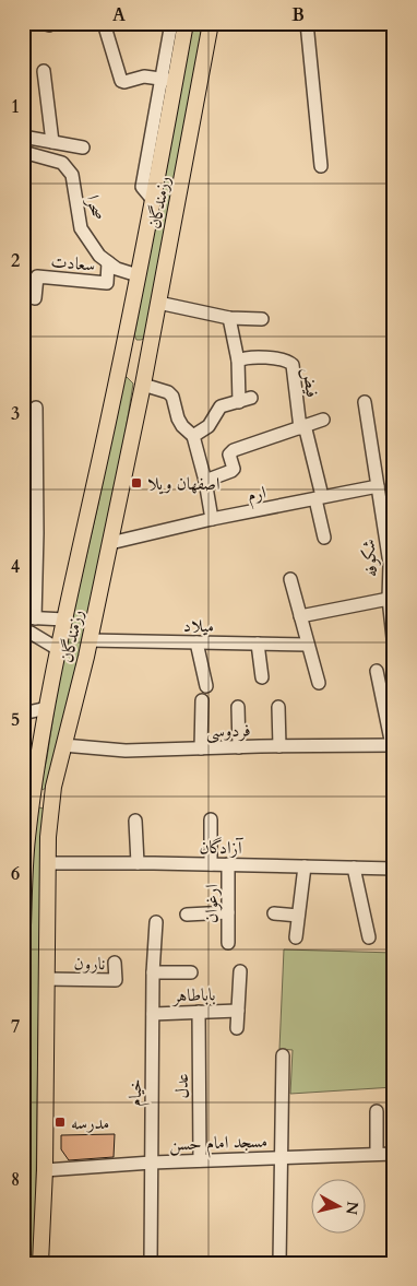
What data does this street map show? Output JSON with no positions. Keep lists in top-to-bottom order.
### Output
{
  "streets": {
    "main road": ["رزمندگان"],
    "street": [
      "صحرا",
      "سعادت",
      "فیض",
      "ارم",
      "شکوفه",
      "میلاد",
      "فردوسی",
      "آزادگان",
      "ارغوان",
      "نارون",
      "باباطاهر",
      "عدل",
      "خیام",
      "مسجد امام حسن"
    ]
  },
  "crossings": [
    ["رزمندگان", "صحرا"],
    ["رزمندگان", "ارم"],
    ["رزمندگان", "میلاد"],
    ["رزمندگان", "فردوسی"],
    ["رزمندگان", "آزادگان"],
    ["رزمندگان", "نارون"],
    ["رزمندگان", "مسجد امام حسن"],
    ["صحرا", "سعادت"],
    ["ارم", "شکوفه"],
    ["آزادگان", "ارغوان"],
    ["باباطاهر", "عدل"],
    ["باباطاهر", "خیام"],
    ["عدل", "مسجد امام حسن"],
    ["خیام", "مسجد امام حسن"]
  ],
  "places": {
    "transit": ["اصفهان ویلا", "مدرسه"]
  },
  "north": "right",
  "grid": {
    "columns": ["A", "B"],
    "rows": [
      "1",
      "2",
      "3",
      "4",
      "5",
      "6",
      "7",
      "8"
    ]
  }
}
